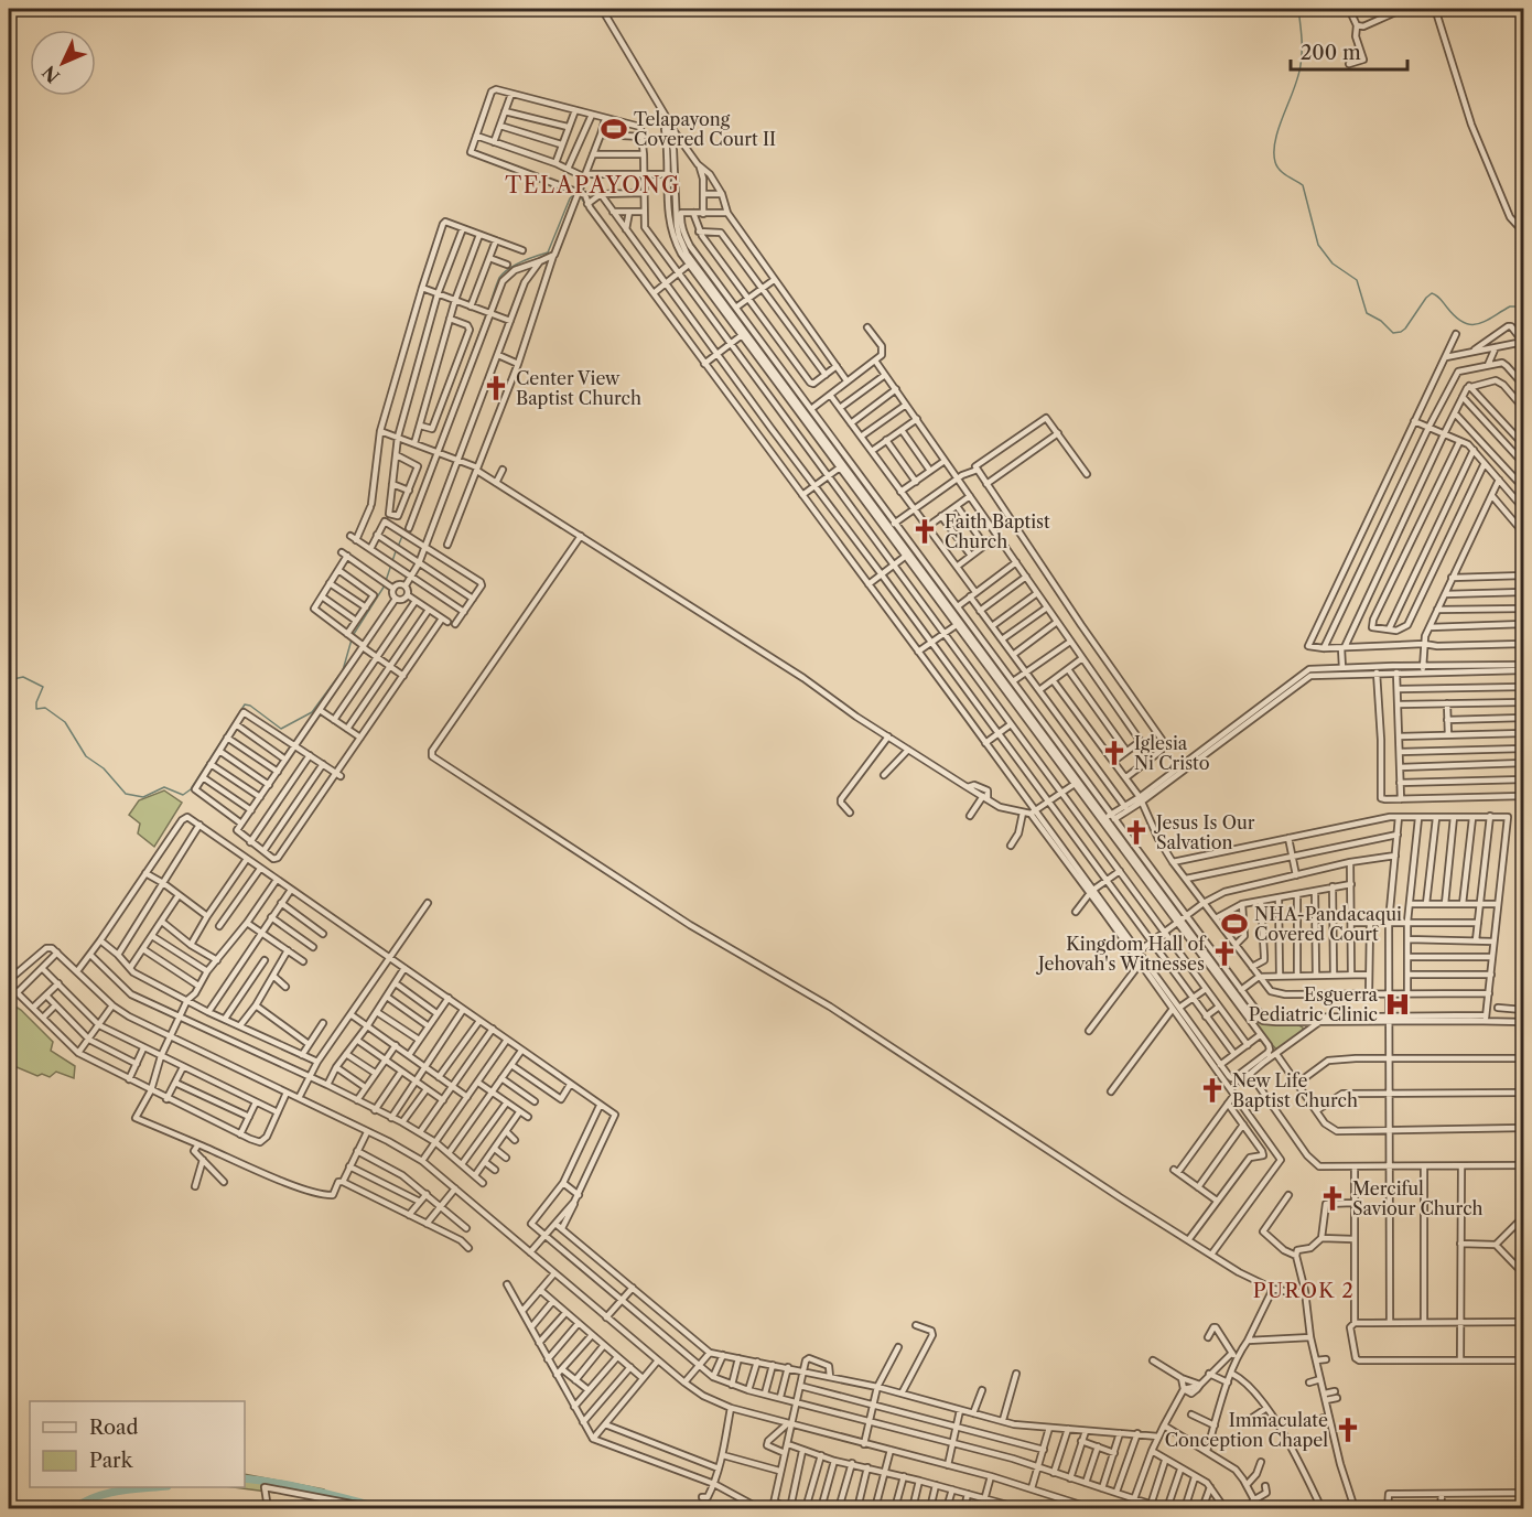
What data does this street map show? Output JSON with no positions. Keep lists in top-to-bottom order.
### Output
{
  "districts": ["TELAPAYONG", "PUROK 2"],
  "places": {
    "sports": ["Telapayong Covered Court II", "NHA-Pandacaqui Covered Court"],
    "church": [
      "Center View Baptist Church",
      "Faith Baptist Church",
      "Iglesia Ni Cristo",
      "Jesus Is Our Salvation",
      "Kingdom Hall of Jehovah's Witnesses",
      "New Life Baptist Church",
      "Merciful Saviour Church",
      "Immaculate Conception Chapel"
    ],
    "hospital": ["Esguerra Pediatric Clinic"]
  },
  "legend": ["Road", "Park"],
  "scale_bar": "200 m",
  "north": "bottom left"
}
